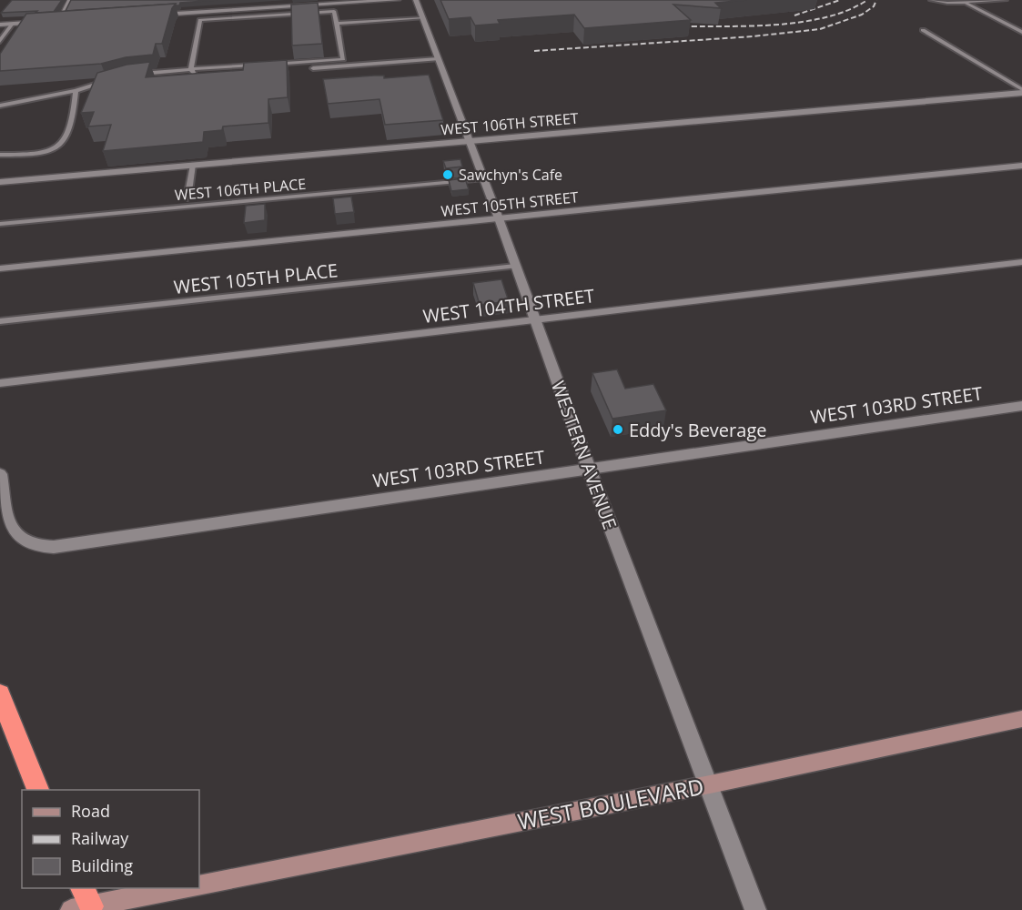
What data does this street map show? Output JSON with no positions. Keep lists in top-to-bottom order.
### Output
{
  "streets": {
    "main road": ["WEST BOULEVARD"],
    "street": [
      "WEST 106TH STREET",
      "WEST 105TH STREET",
      "WEST 104TH STREET",
      "WEST 103RD STREET",
      "WESTERN AVENUE"
    ],
    "lane": ["WEST 106TH PLACE", "WEST 105TH PLACE"]
  },
  "crossings": [
    ["WEST 106TH STREET", "WESTERN AVENUE"],
    ["WEST 106TH PLACE", "WESTERN AVENUE"],
    ["WEST 105TH STREET", "WESTERN AVENUE"],
    ["WEST 105TH PLACE", "WESTERN AVENUE"],
    ["WEST 104TH STREET", "WESTERN AVENUE"],
    ["WEST 103RD STREET", "WESTERN AVENUE"],
    ["WESTERN AVENUE", "WEST BOULEVARD"]
  ],
  "places": ["Sawchyn's Cafe", "Eddy's Beverage"],
  "legend": ["Road", "Railway", "Building"]
}
